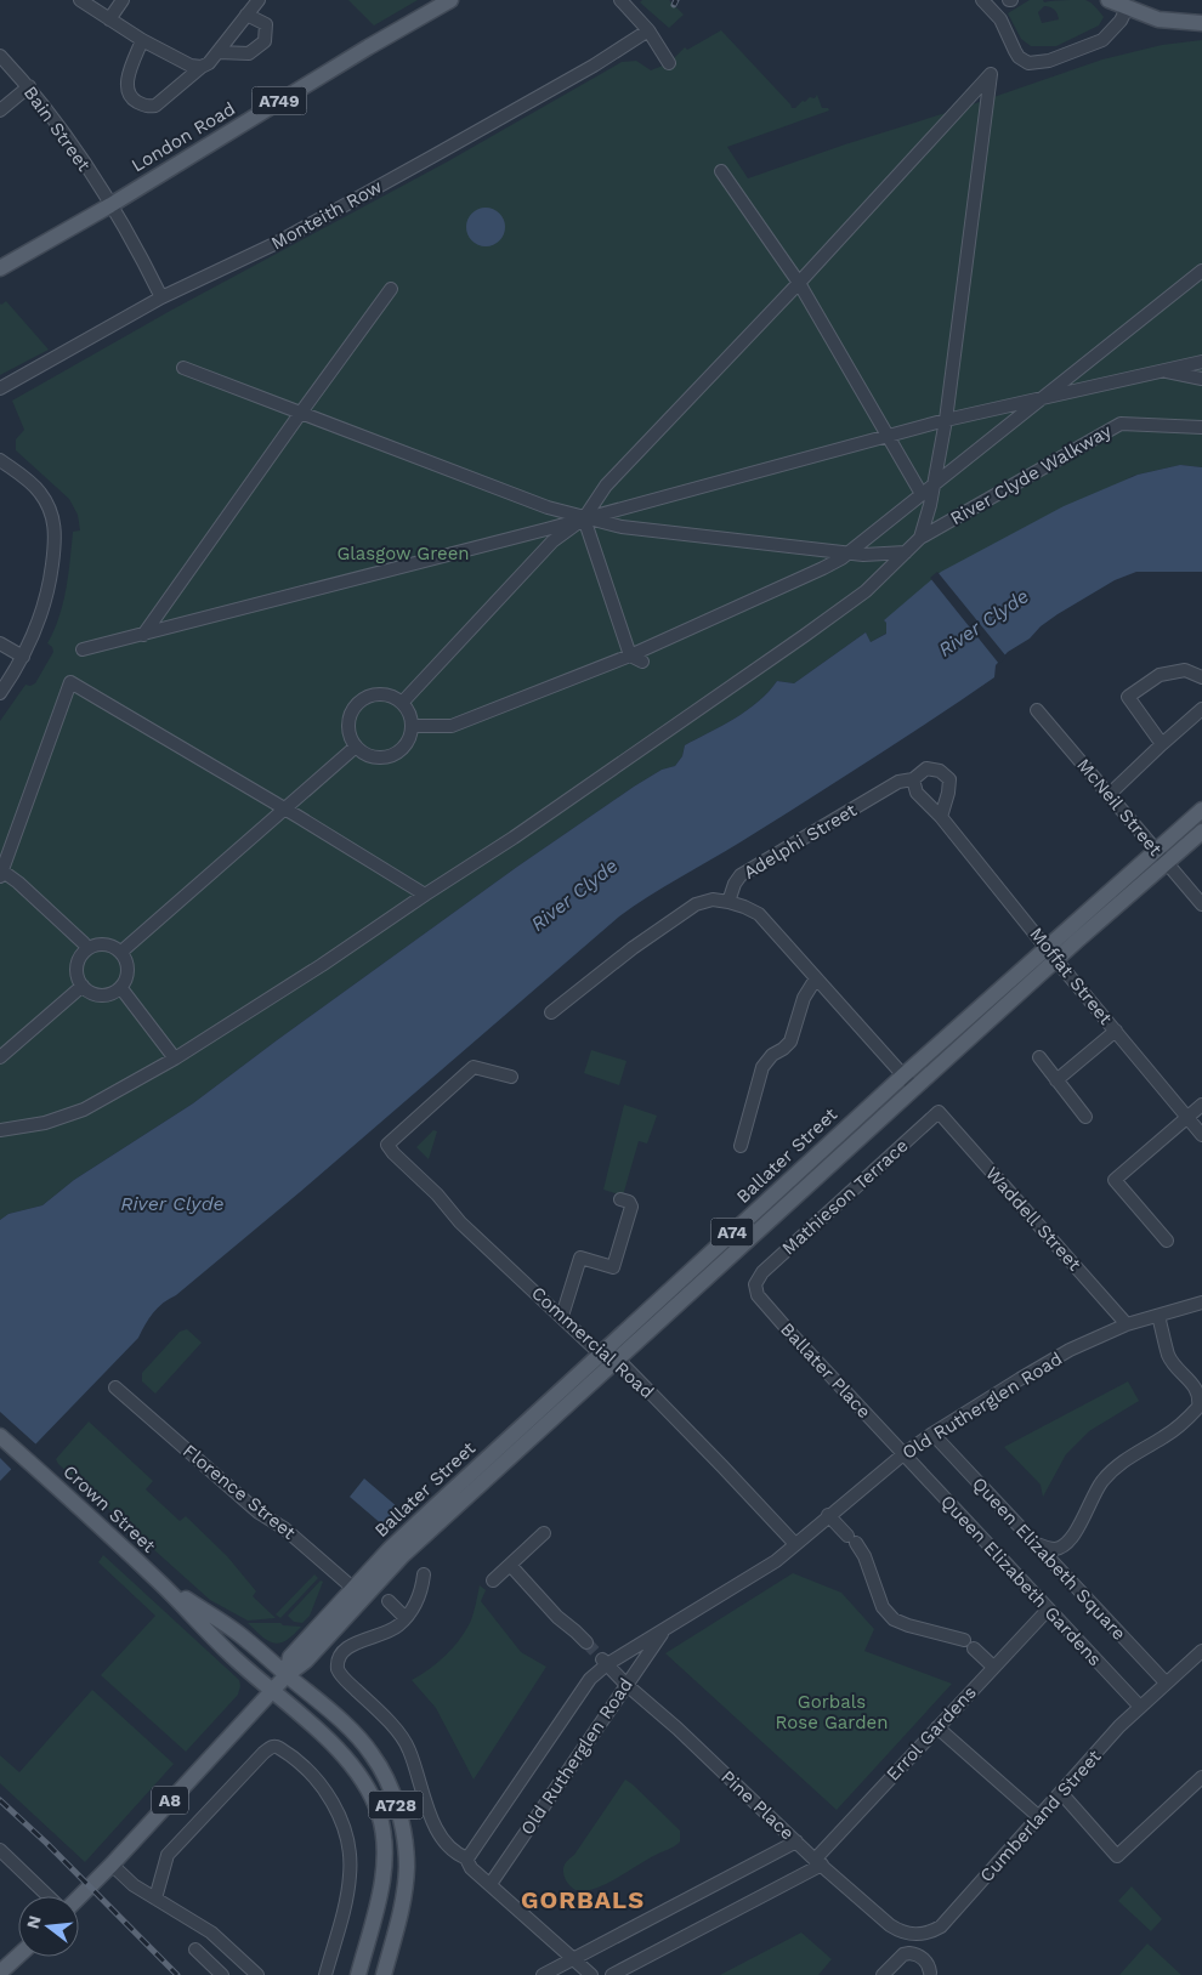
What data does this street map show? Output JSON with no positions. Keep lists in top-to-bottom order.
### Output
{
  "streets": {
    "main road": [
      "A749",
      "London Road",
      "Ballater Street",
      "A74",
      "Crown Street",
      "A8",
      "A728"
    ],
    "street": [
      "Bain Street",
      "Monteith Row",
      "River Clyde Walkway",
      "McNeil Street",
      "Adelphi Street",
      "Moffat Street",
      "Mathieson Terrace",
      "Waddell Street",
      "Commercial Road",
      "Ballater Place",
      "Old Rutherglen Road",
      "Florence Street",
      "Queen Elizabeth Square",
      "Queen Elizabeth Gardens",
      "Errol Gardens",
      "Pine Place",
      "Cumberland Street"
    ]
  },
  "crossings": [
    ["Bain Street", "London Road"],
    ["Bain Street", "Monteith Row"],
    ["McNeil Street", "Ballater Street"],
    ["Adelphi Street", "Moffat Street"],
    ["Moffat Street", "Ballater Street"],
    ["Ballater Street", "Commercial Road"],
    ["Ballater Street", "Florence Street"],
    ["Ballater Street", "Crown Street"],
    ["Ballater Street", "A728"],
    ["Mathieson Terrace", "Waddell Street"],
    ["Mathieson Terrace", "Ballater Place"],
    ["Waddell Street", "Old Rutherglen Road"],
    ["Commercial Road", "Old Rutherglen Road"],
    ["Ballater Place", "Old Rutherglen Road"],
    ["Ballater Place", "Queen Elizabeth Gardens"],
    ["Old Rutherglen Road", "Queen Elizabeth Square"],
    ["Old Rutherglen Road", "Queen Elizabeth Gardens"],
    ["Old Rutherglen Road", "Pine Place"],
    ["Crown Street", "A728"],
    ["Queen Elizabeth Square", "Cumberland Street"],
    ["Queen Elizabeth Gardens", "Errol Gardens"],
    ["Queen Elizabeth Gardens", "Cumberland Street"],
    ["Errol Gardens", "Pine Place"],
    ["Pine Place", "Cumberland Street"]
  ],
  "districts": ["GORBALS"],
  "water": ["River Clyde"],
  "parks": ["Glasgow Green", "Gorbals Rose Garden"],
  "north": "left"
}
